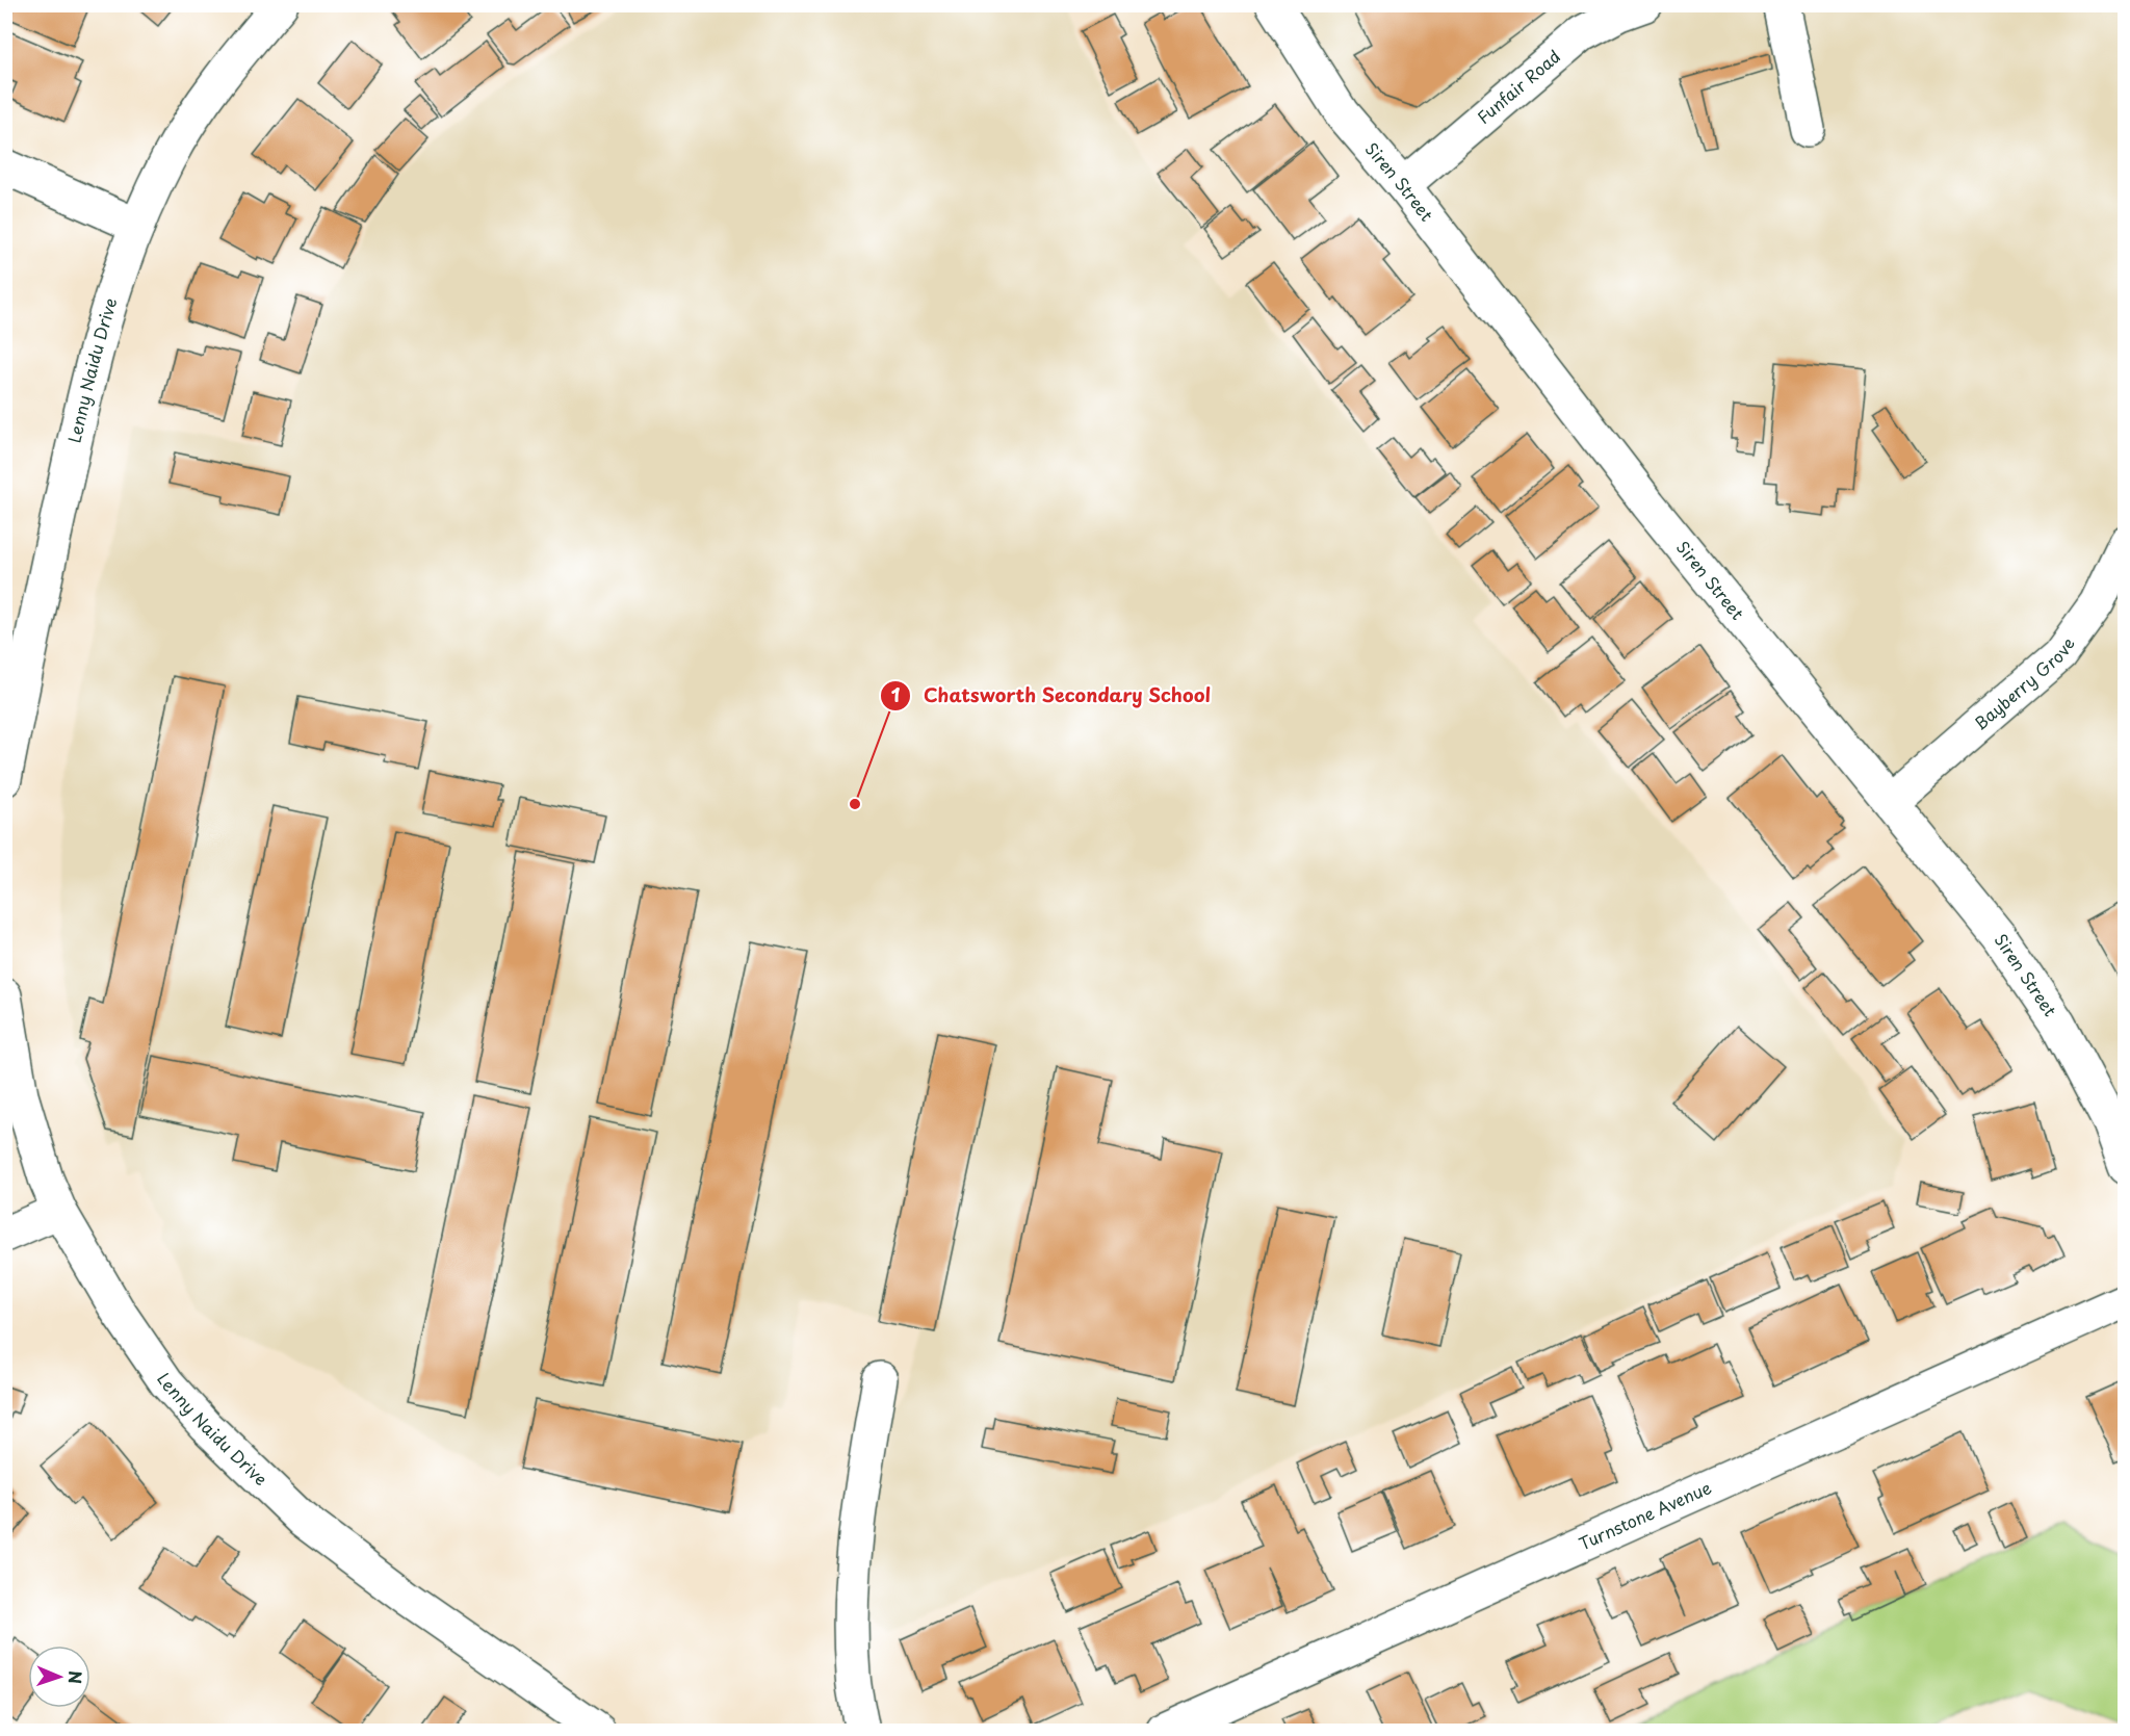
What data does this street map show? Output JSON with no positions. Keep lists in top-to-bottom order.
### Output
{
  "streets": {
    "street": [
      "Funfair Road",
      "Siren Street",
      "Lenny Naidu Drive",
      "Bayberry Grove",
      "Turnstone Avenue"
    ]
  },
  "crossings": [
    ["Funfair Road", "Siren Street"],
    ["Siren Street", "Bayberry Grove"]
  ],
  "places": ["Chatsworth Secondary School"],
  "north": "right"
}
